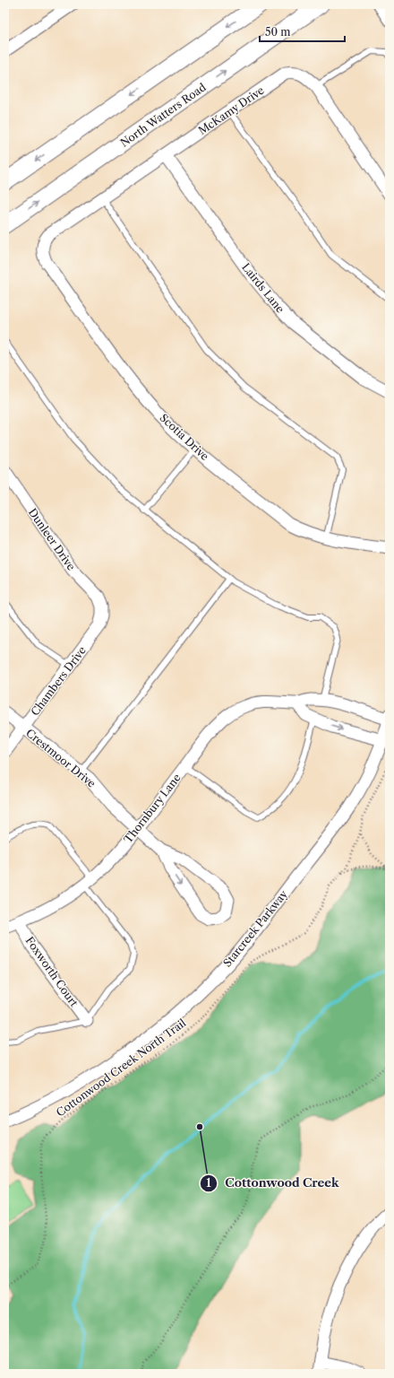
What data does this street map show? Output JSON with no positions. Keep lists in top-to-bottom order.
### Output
{
  "streets": {
    "main road": ["North Watters Road"],
    "street": [
      "McKamy Drive",
      "Lairds Lane",
      "Scotia Drive",
      "Dunleer Drive",
      "Chambers Drive",
      "Crestmoor Drive",
      "Thornbury Lane",
      "Starcreek Parkway",
      "Foxworth Court"
    ],
    "path": ["Cottonwood Creek North Trail"]
  },
  "crossings": [
    ["McKamy Drive", "Lairds Lane"],
    ["McKamy Drive", "Scotia Drive"],
    ["Dunleer Drive", "Chambers Drive"],
    ["Chambers Drive", "Crestmoor Drive"],
    ["Crestmoor Drive", "Thornbury Lane"],
    ["Thornbury Lane", "Starcreek Parkway"],
    ["Thornbury Lane", "Foxworth Court"]
  ],
  "places": ["Cottonwood Creek"],
  "scale_bar": "50 m"
}
